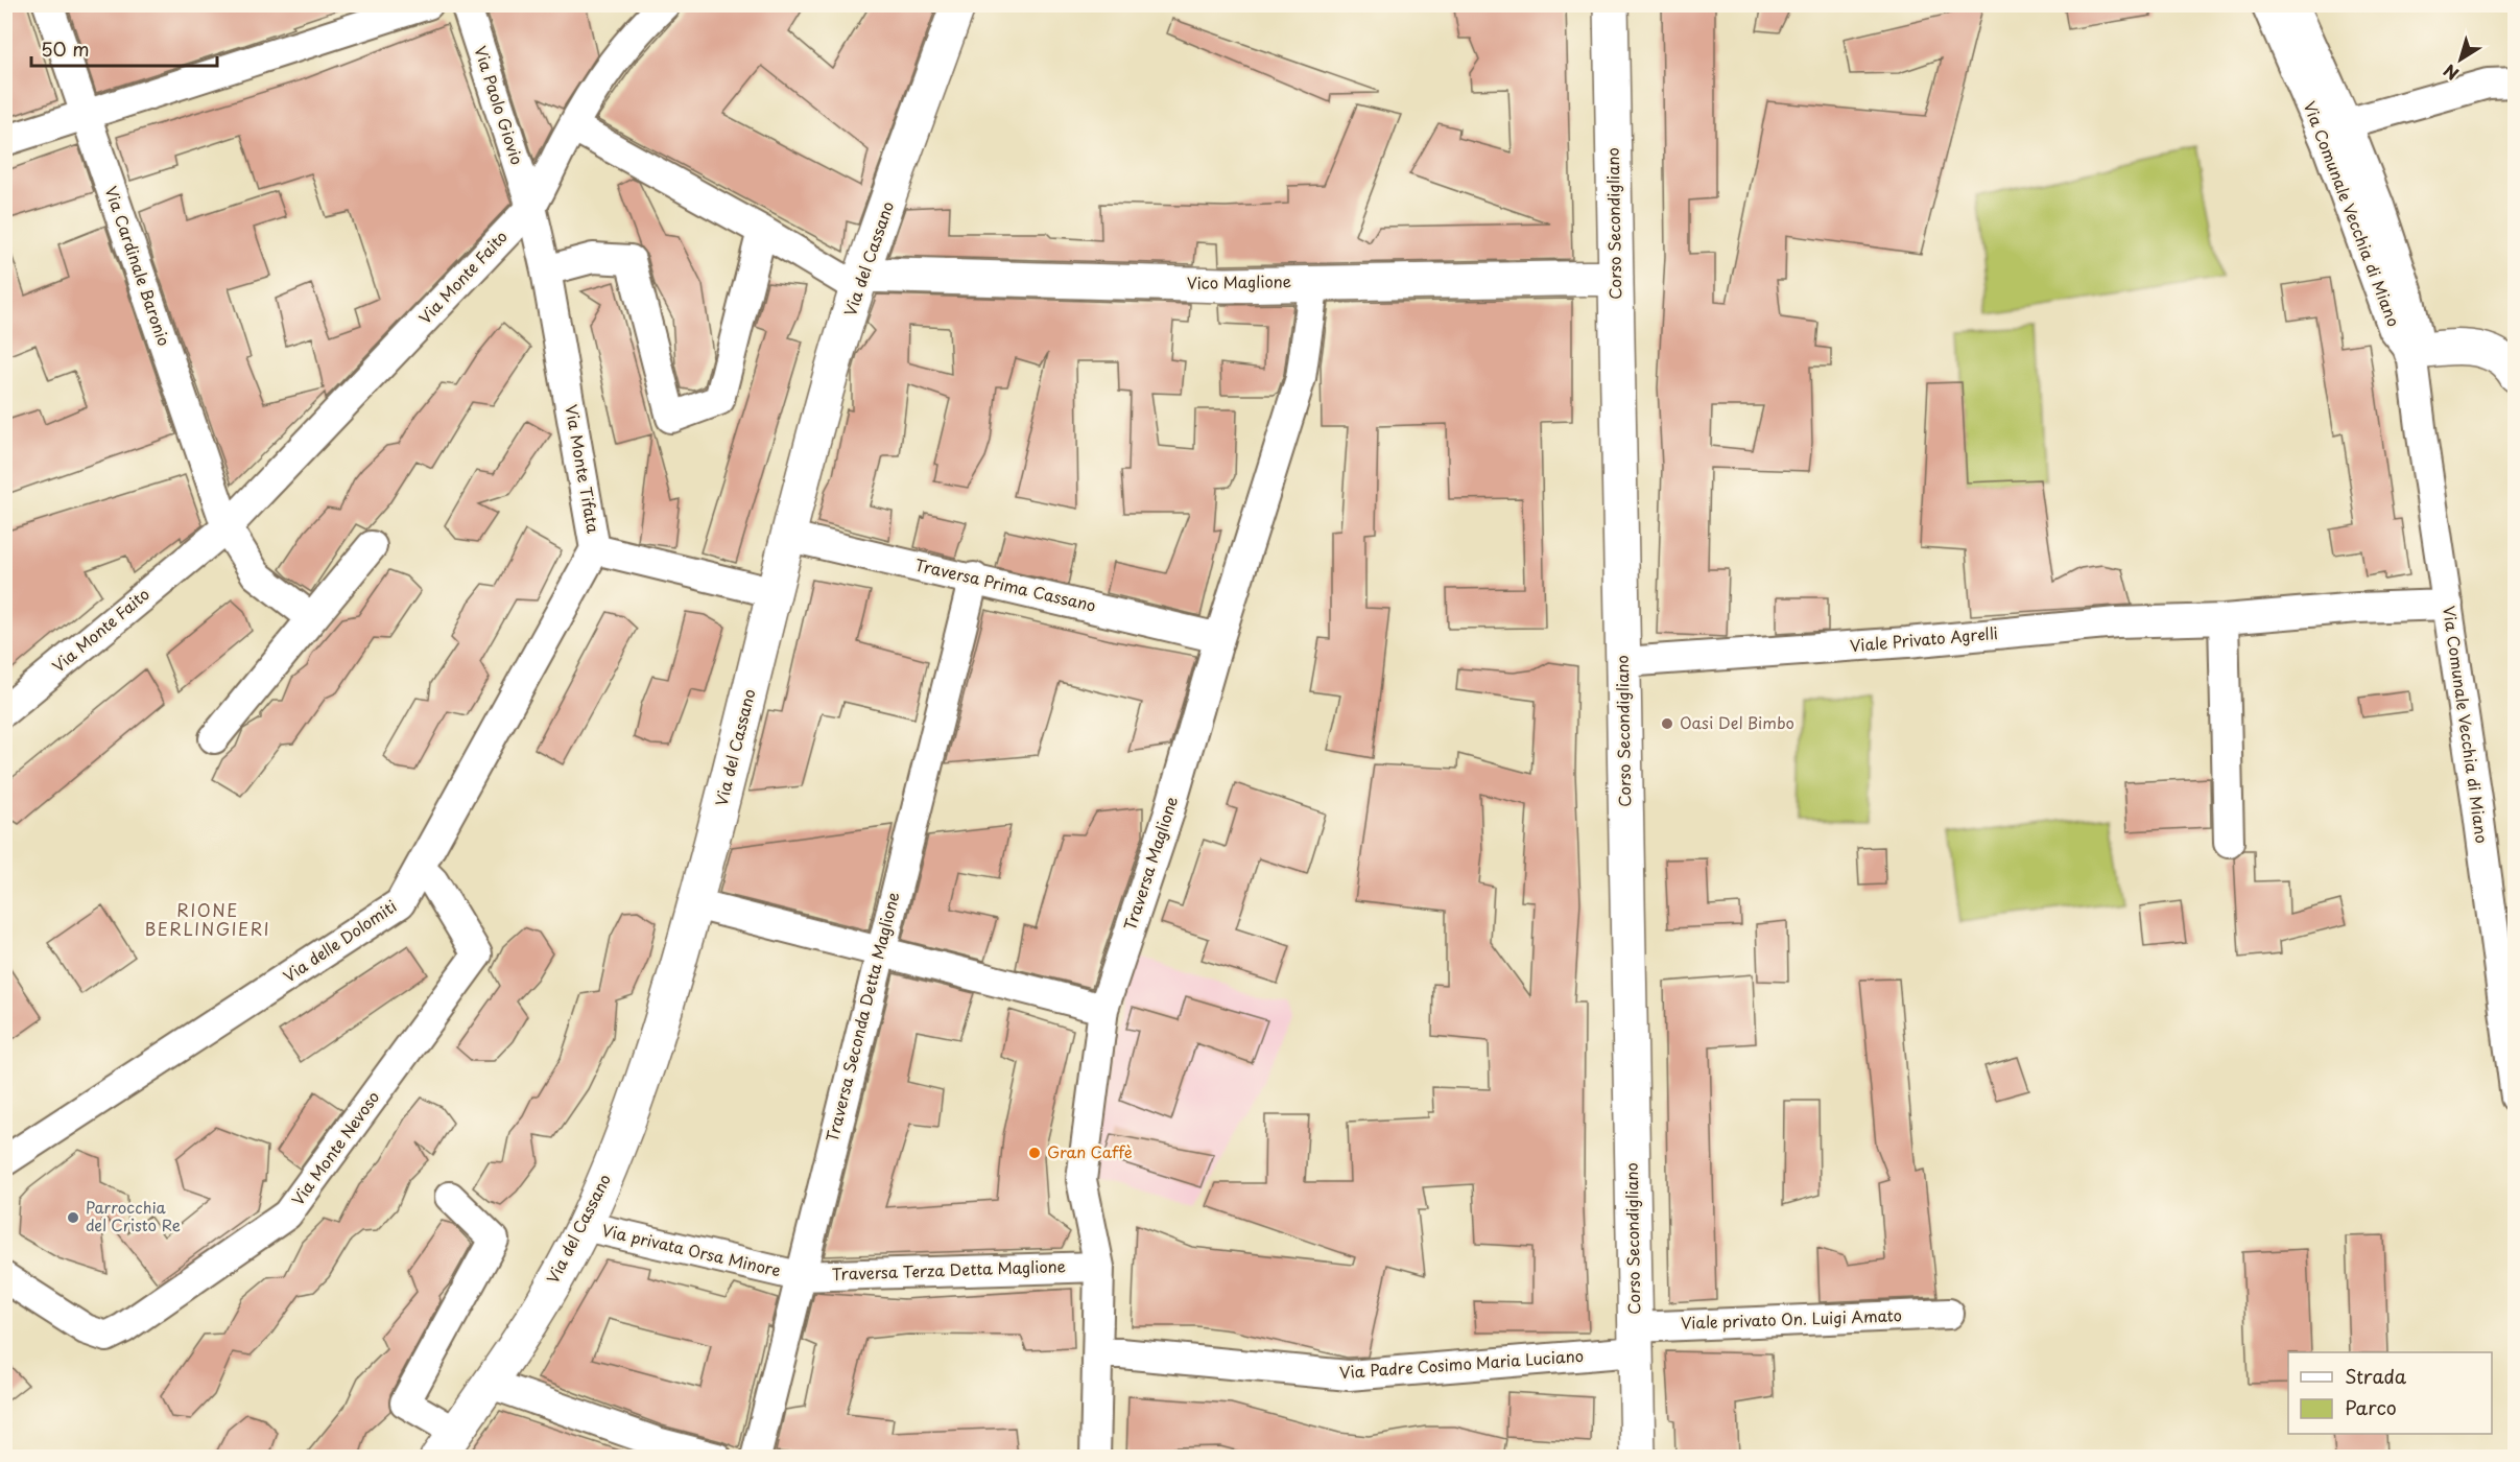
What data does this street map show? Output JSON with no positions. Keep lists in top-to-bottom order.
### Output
{
  "streets": {
    "main road": ["Corso Secondigliano", "Via del Cassano", "Vico Maglione"],
    "street": [
      "Via Paolo Giovio",
      "Via Comunale Vecchia di Miano",
      "Via Cardinale Baronio",
      "Via Monte Faito",
      "Via Monte Tifata",
      "Traversa Prima Cassano",
      "Viale Privato Agrelli",
      "Traversa Maglione",
      "Via delle Dolomiti",
      "Traversa Seconda Detta Maglione",
      "Via Monte Nevoso",
      "Via privata Orsa Minore",
      "Traversa Terza Detta Maglione",
      "Viale privato On. Luigi Amato",
      "Via Padre Cosimo Maria Luciano"
    ]
  },
  "crossings": [
    ["Via Paolo Giovio", "Via Monte Faito"],
    ["Via Paolo Giovio", "Via Monte Tifata"],
    ["Via Comunale Vecchia di Miano", "Viale Privato Agrelli"],
    ["Corso Secondigliano", "Vico Maglione"],
    ["Corso Secondigliano", "Viale Privato Agrelli"],
    ["Corso Secondigliano", "Viale privato On. Luigi Amato"],
    ["Corso Secondigliano", "Via Padre Cosimo Maria Luciano"],
    ["Via del Cassano", "Vico Maglione"],
    ["Via del Cassano", "Via Monte Tifata"],
    ["Via del Cassano", "Traversa Prima Cassano"],
    ["Via del Cassano", "Via privata Orsa Minore"],
    ["Via Cardinale Baronio", "Via Monte Faito"],
    ["Via Monte Faito", "Via Monte Tifata"],
    ["Vico Maglione", "Traversa Maglione"],
    ["Via Monte Tifata", "Via delle Dolomiti"],
    ["Traversa Prima Cassano", "Traversa Maglione"],
    ["Traversa Prima Cassano", "Traversa Seconda Detta Maglione"],
    ["Traversa Maglione", "Traversa Terza Detta Maglione"],
    ["Traversa Maglione", "Via Padre Cosimo Maria Luciano"],
    ["Via delle Dolomiti", "Via Monte Nevoso"],
    ["Traversa Seconda Detta Maglione", "Via privata Orsa Minore"],
    ["Traversa Seconda Detta Maglione", "Traversa Terza Detta Maglione"],
    ["Via privata Orsa Minore", "Traversa Terza Detta Maglione"],
    ["Viale privato On. Luigi Amato", "Via Padre Cosimo Maria Luciano"]
  ],
  "districts": ["RIONE BERLINGIERI"],
  "places": ["Oasi Del Bimbo", "Gran Caffè", "Parrocchia del Cristo Re"],
  "legend": ["Strada", "Parco"],
  "scale_bar": "50 m",
  "north": "bottom left"
}
